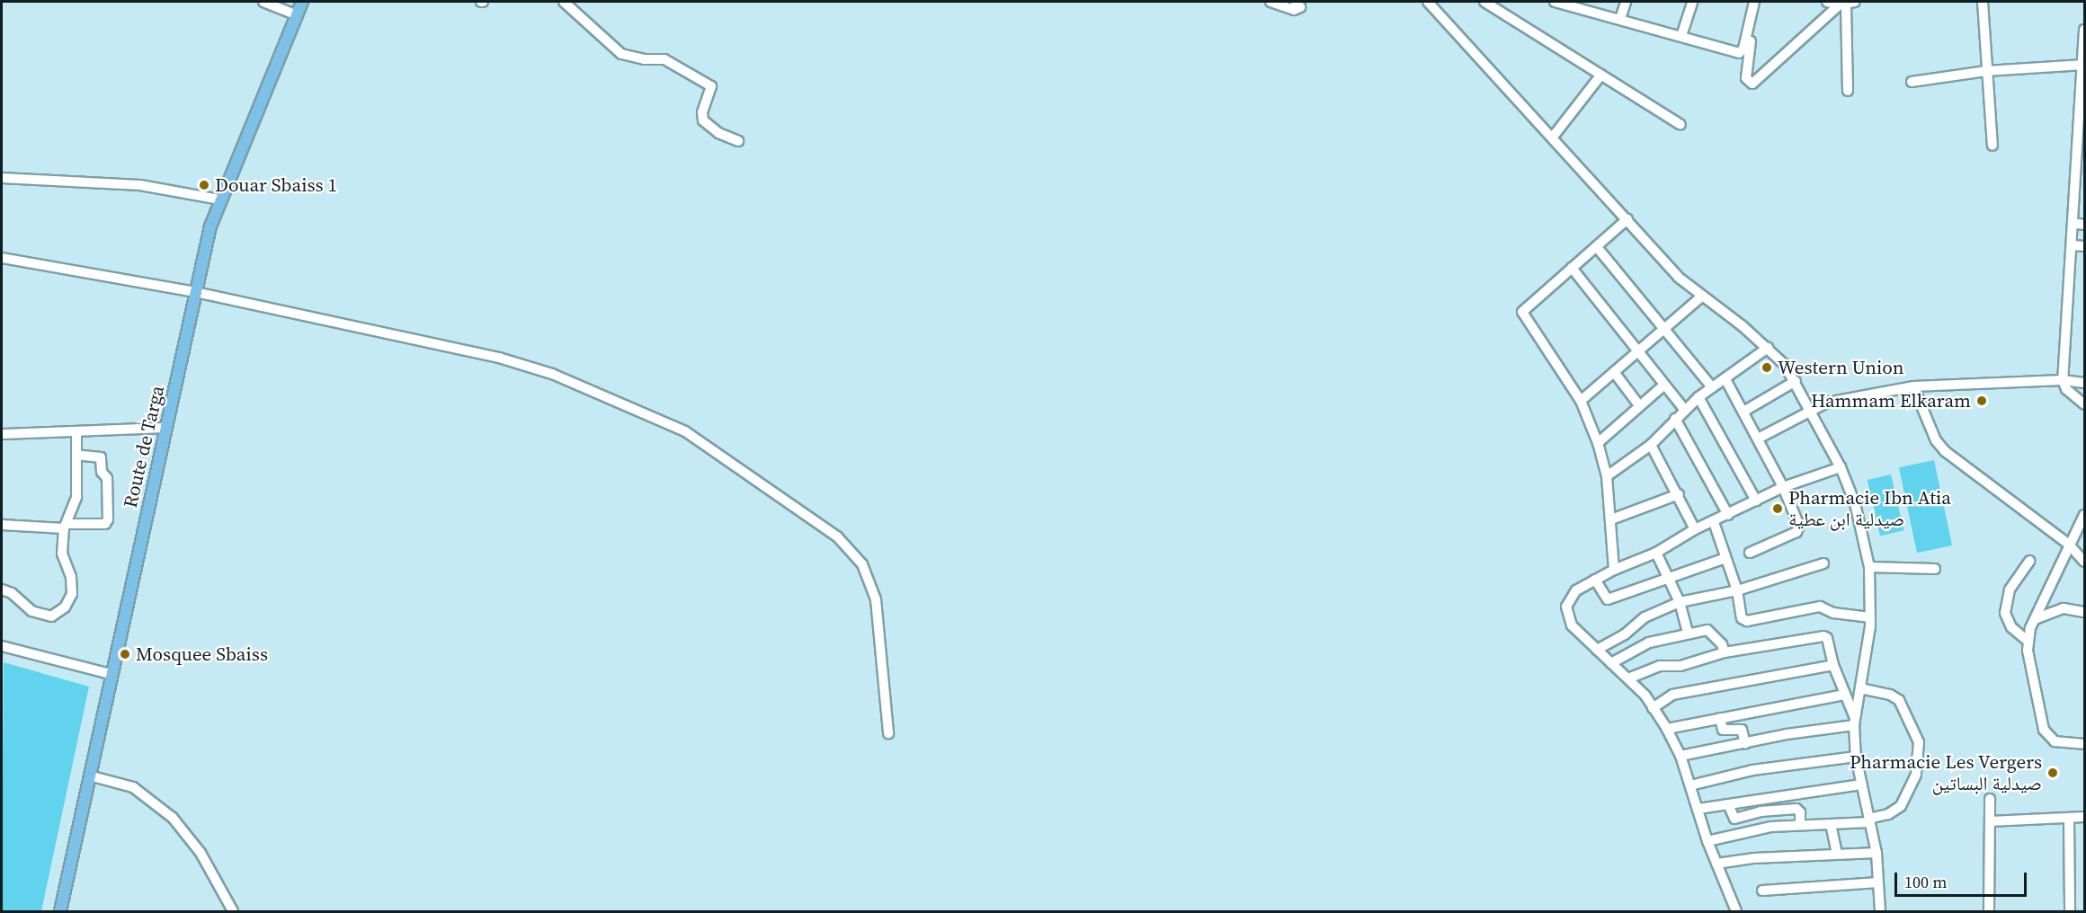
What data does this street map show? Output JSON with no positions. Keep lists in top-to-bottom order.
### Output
{
  "streets": {
    "main road": ["Route de Targa"]
  },
  "places": [
    "Douar Sbaiss 1",
    "Western Union",
    "Hammam Elkaram",
    "Pharmacie Ibn Atia صيدلية ابن عطية",
    "Mosquee Sbaiss",
    "Pharmacie Les Vergers صيدلية البساتين"
  ],
  "scale_bar": "100 m"
}
